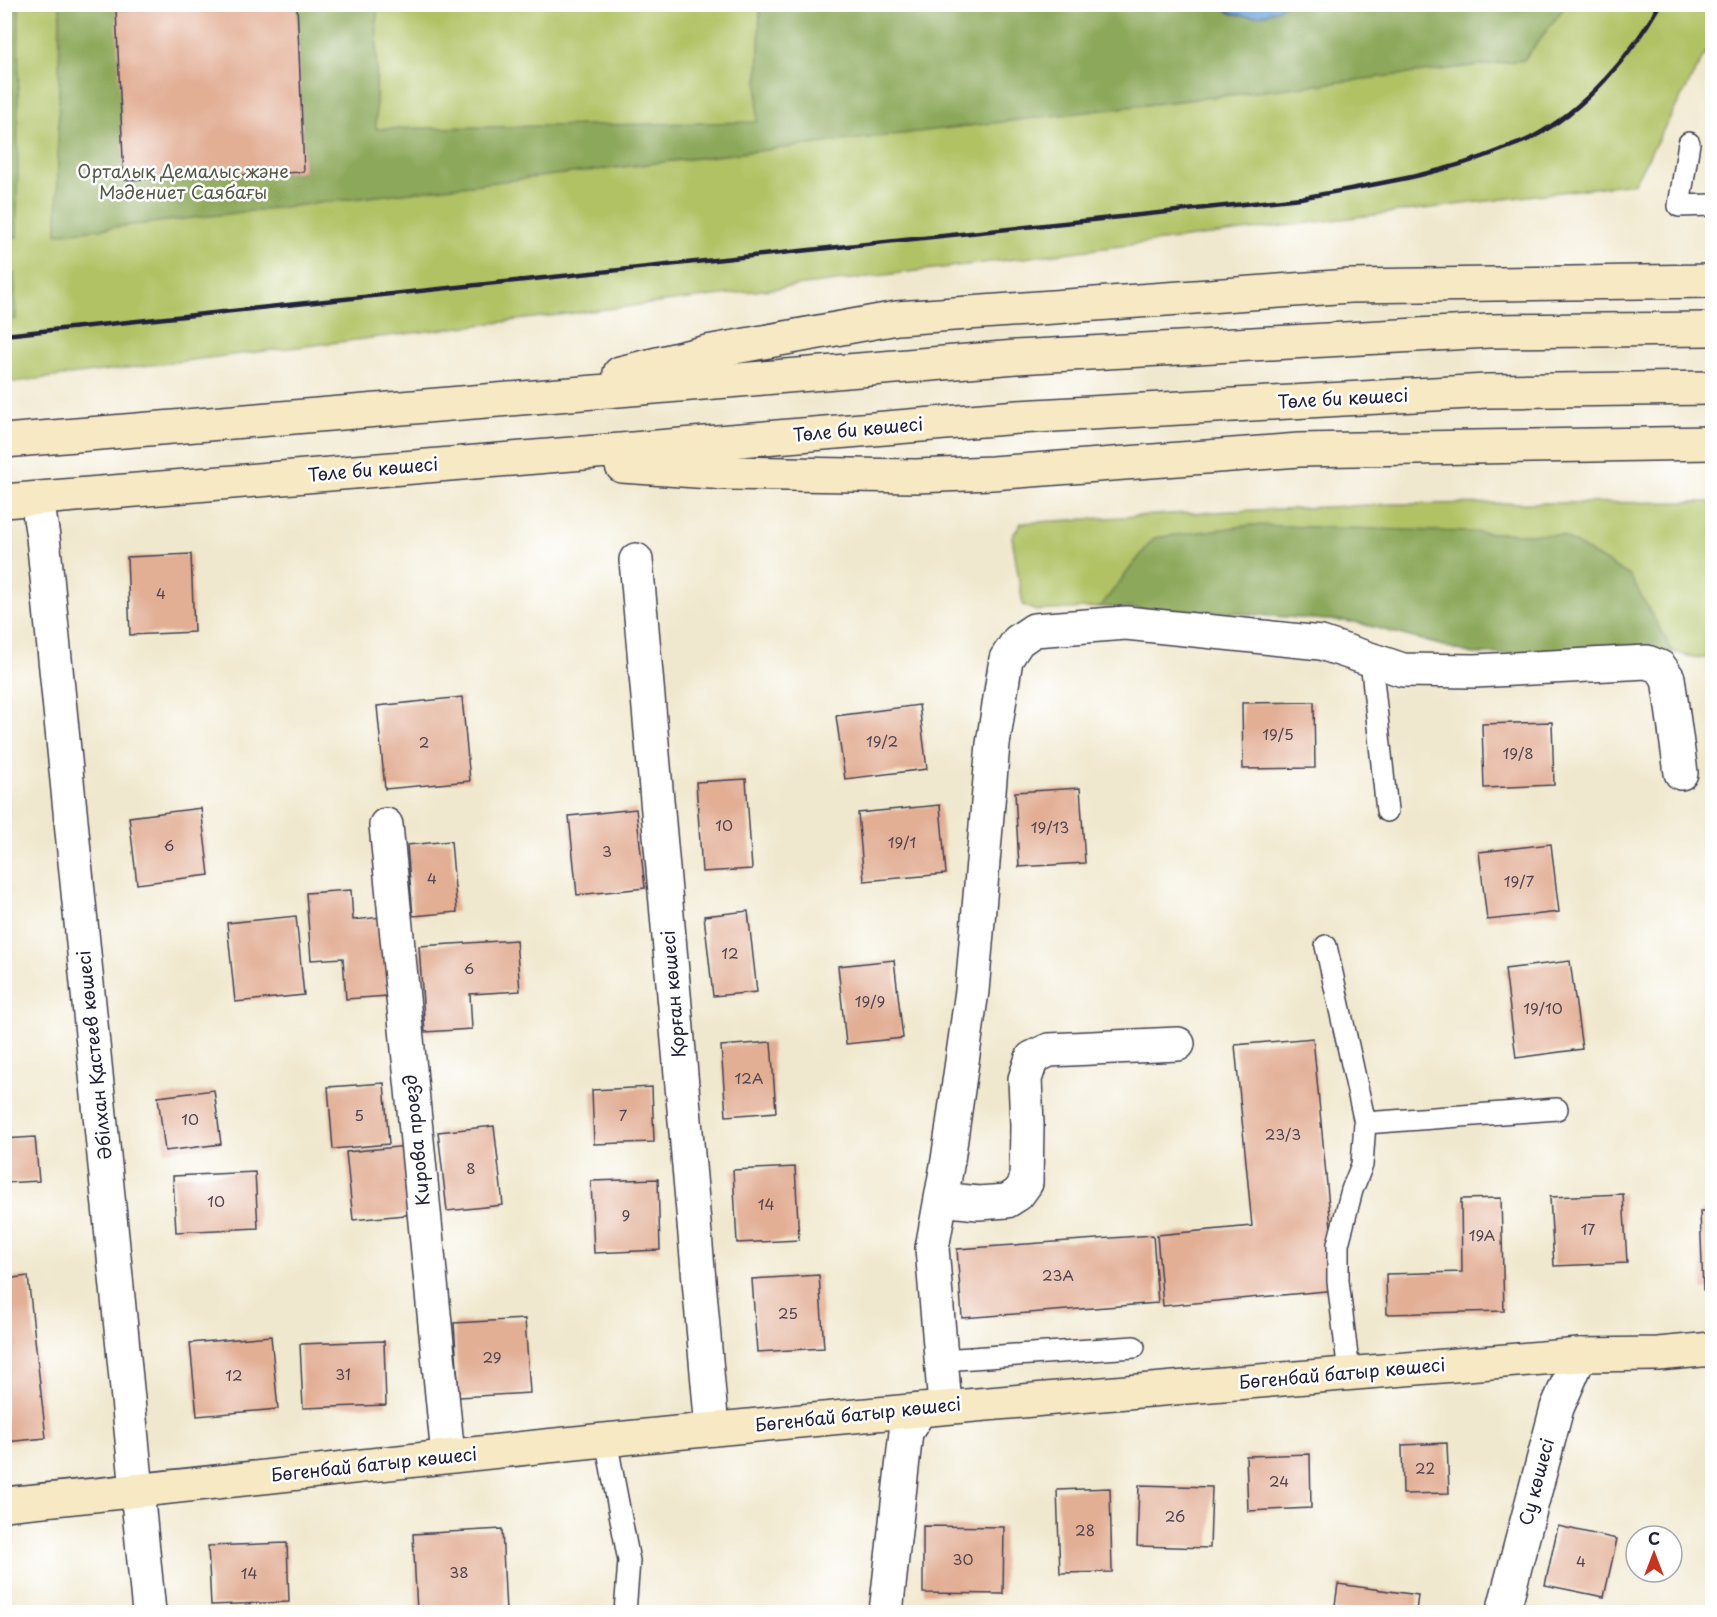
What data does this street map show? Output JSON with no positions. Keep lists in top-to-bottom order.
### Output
{
  "streets": {
    "main road": ["Төле би көшесі", "Бөгенбай батыр көшесі"],
    "street": [
      "Қорған көшесі",
      "Әбілхан Қастеев көшесі",
      "Кирова проезд",
      "Су көшесі"
    ]
  },
  "crossings": [
    ["Төле би көшесі", "Әбілхан Қастеев көшесі"],
    ["Қорған көшесі", "Бөгенбай батыр көшесі"],
    ["Әбілхан Қастеев көшесі", "Бөгенбай батыр көшесі"],
    ["Кирова проезд", "Бөгенбай батыр көшесі"],
    ["Бөгенбай батыр көшесі", "Су көшесі"]
  ],
  "parks": ["Орталық Демалыс және Мәдениет Саябағы"],
  "house_numbers": [
    "4",
    "19/5",
    "19/2",
    "2",
    "19/8",
    "10",
    "19/13",
    "19/1",
    "6",
    "3",
    "4",
    "19/7",
    "12",
    "6",
    "19/9",
    "19/10",
    "12А",
    "5",
    "7",
    "10",
    "23/3",
    "8",
    "10",
    "14",
    "9",
    "17",
    "19А",
    "23А",
    "25",
    "29",
    "31",
    "12",
    "22",
    "24",
    "26",
    "28",
    "30",
    "4",
    "38",
    "14"
  ],
  "north": "top"
}
